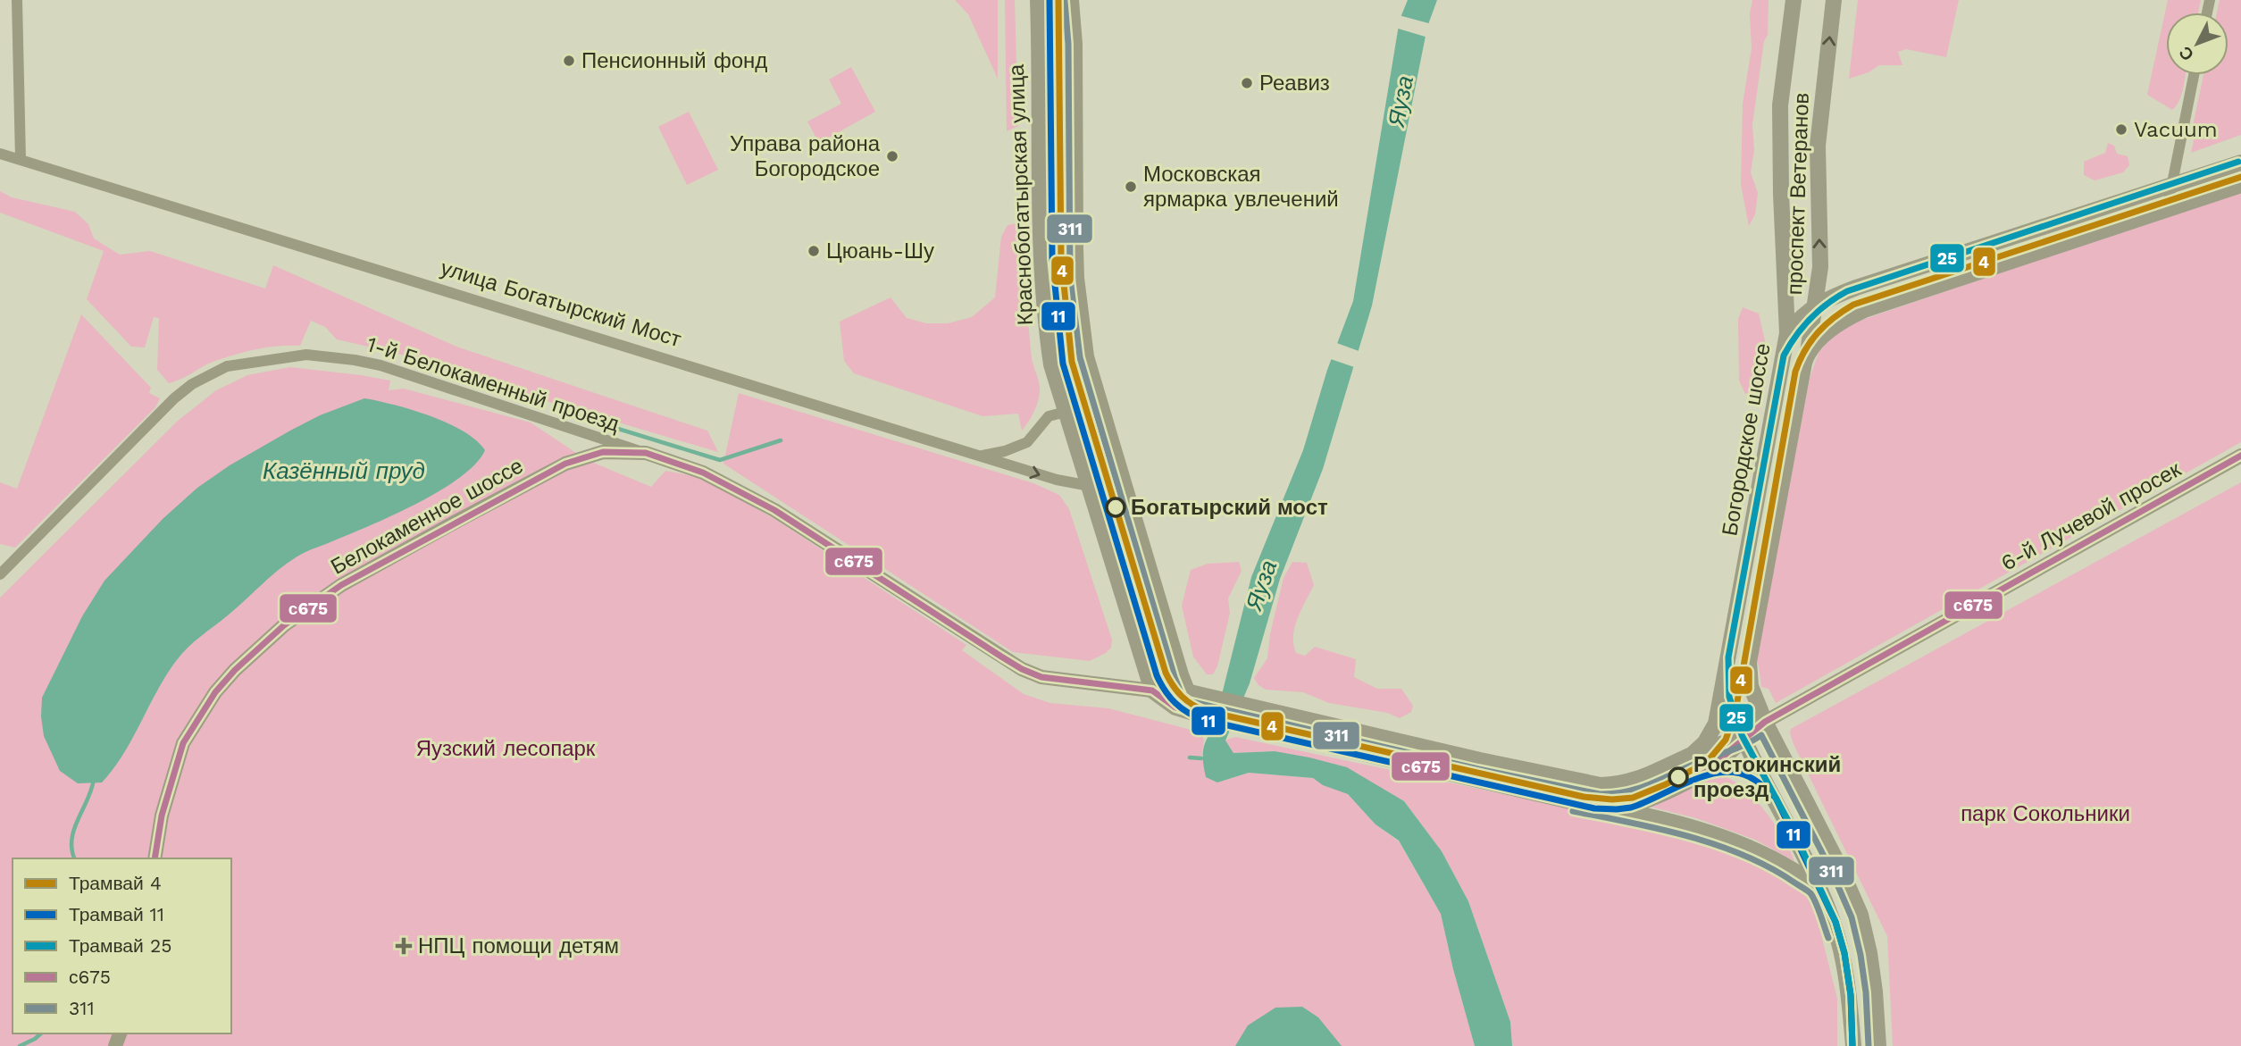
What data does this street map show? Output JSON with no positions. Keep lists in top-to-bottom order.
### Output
{
  "streets": {
    "main road": ["проспект Ветеранов", "Краснобогатырская улица", "Богородское шоссе"],
    "street": [
      "улица Богатырский Мост",
      "1-й Белокаменный проезд",
      "Белокаменное шоссе",
      "6-й Лучевой просек"
    ]
  },
  "crossings": [
    ["проспект Ветеранов", "Богородское шоссе"],
    ["Краснобогатырская улица", "улица Богатырский Мост"],
    ["1-й Белокаменный проезд", "Белокаменное шоссе"],
    ["Богородское шоссе", "6-й Лучевой просек"]
  ],
  "water": ["Яуза", "Казённый пруд"],
  "parks": ["Яузский лесопарк", "парк Сокольники"],
  "places": {
    "other": [
      "Пенсионный фонд",
      "Реавиз",
      "Vacuum",
      "Управа района Богородское",
      "Московская ярмарка увлечений",
      "Цюань-Шу",
      "Богатырский мост",
      "Ростокинский проезд"
    ],
    "health": ["НПЦ помощи детям"]
  },
  "lines": [
    "tram line 4",
    "tram line 11",
    "transit line 311",
    "tram line 25",
    "transit line с675"
  ],
  "legend": [
    "Трамвай 4",
    "Трамвай 11",
    "Трамвай 25",
    "с675",
    "311"
  ],
  "north": "bottom left"
}
